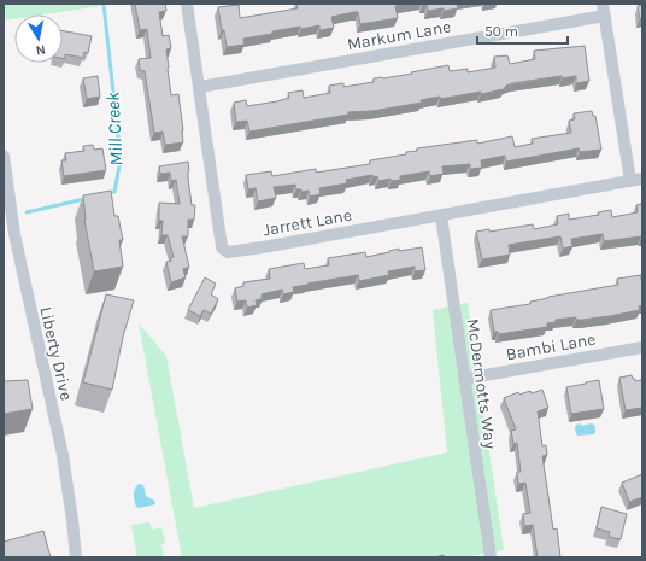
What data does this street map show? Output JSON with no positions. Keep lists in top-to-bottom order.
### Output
{
  "streets": {
    "street": [
      "Markum Lane",
      "Jarrett Lane",
      "Bambi Lane",
      "Liberty Drive",
      "McDermotts Way"
    ]
  },
  "crossings": [
    ["Markum Lane", "Jarrett Lane"],
    ["Jarrett Lane", "McDermotts Way"],
    ["Bambi Lane", "McDermotts Way"]
  ],
  "water": ["Mill Creek"],
  "scale_bar": "50 m",
  "north": "bottom"
}
